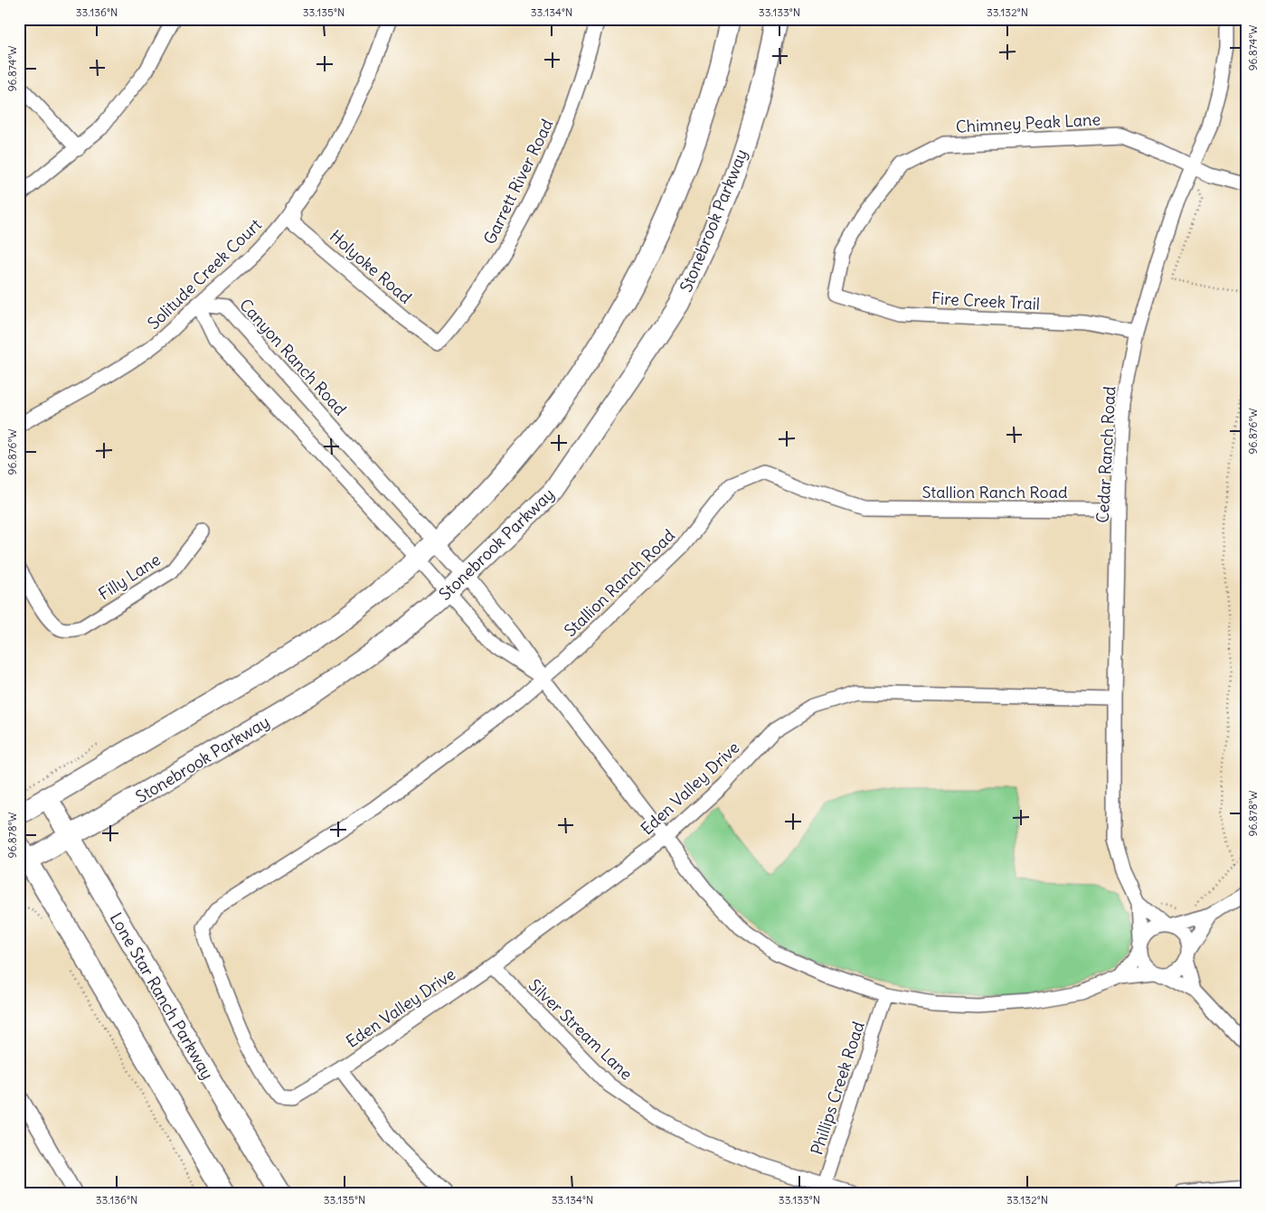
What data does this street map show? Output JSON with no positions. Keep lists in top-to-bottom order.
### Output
{
  "streets": {
    "main road": ["Stonebrook Parkway", "Lone Star Ranch Parkway"],
    "street": [
      "Chimney Peak Lane",
      "Garrett River Road",
      "Holyoke Road",
      "Solitude Creek Court",
      "Fire Creek Trail",
      "Canyon Ranch Road",
      "Cedar Ranch Road",
      "Stallion Ranch Road",
      "Filly Lane",
      "Eden Valley Drive",
      "Silver Stream Lane",
      "Phillips Creek Road"
    ]
  },
  "crossings": [
    ["Chimney Peak Lane", "Fire Creek Trail"],
    ["Chimney Peak Lane", "Cedar Ranch Road"],
    ["Garrett River Road", "Holyoke Road"],
    ["Stonebrook Parkway", "Canyon Ranch Road"],
    ["Stonebrook Parkway", "Lone Star Ranch Parkway"],
    ["Holyoke Road", "Solitude Creek Court"],
    ["Solitude Creek Court", "Canyon Ranch Road"],
    ["Fire Creek Trail", "Cedar Ranch Road"],
    ["Canyon Ranch Road", "Cedar Ranch Road"],
    ["Canyon Ranch Road", "Stallion Ranch Road"],
    ["Canyon Ranch Road", "Eden Valley Drive"],
    ["Canyon Ranch Road", "Phillips Creek Road"],
    ["Cedar Ranch Road", "Stallion Ranch Road"],
    ["Cedar Ranch Road", "Eden Valley Drive"],
    ["Stallion Ranch Road", "Eden Valley Drive"],
    ["Eden Valley Drive", "Silver Stream Lane"],
    ["Silver Stream Lane", "Phillips Creek Road"]
  ],
  "coordinates": [
    "33.136°N",
    "33.135°N",
    "33.134°N",
    "33.133°N",
    "33.132°N",
    "96.874°W",
    "96.876°W",
    "96.878°W"
  ]
}
